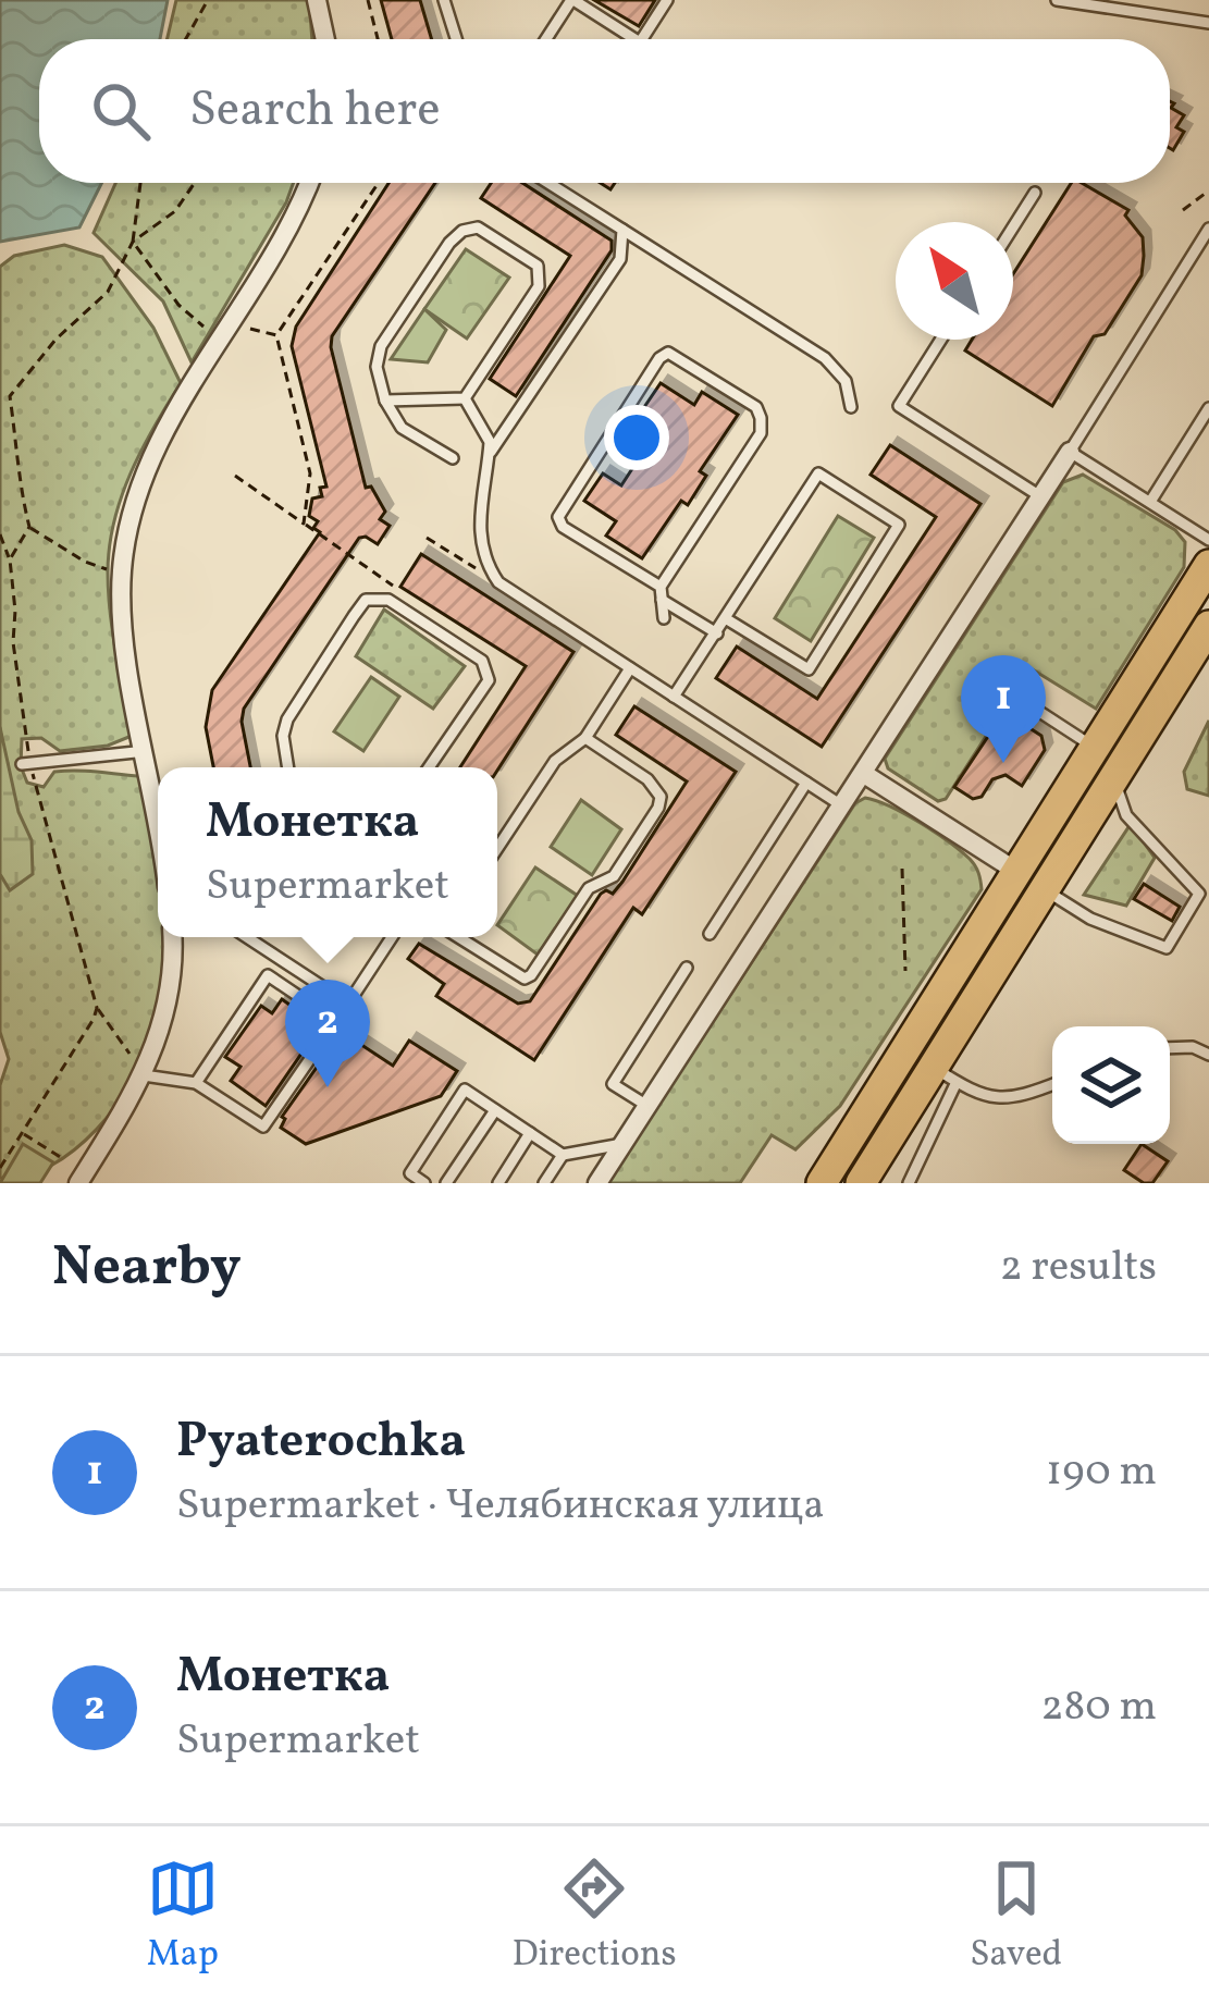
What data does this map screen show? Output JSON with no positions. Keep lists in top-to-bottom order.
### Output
{
  "north": "top left",
  "page": {
    "search": "Search here",
    "pins": ["1", "2"],
    "popup": ["Монетка", "Supermarket"],
    "heading": ["Nearby", "2 results"],
    "list": [
      {
        "mark": "1",
        "name": "Pyaterochka",
        "note": "Supermarket · Челябинская улица",
        "value": "190 m"
      },
      {
        "mark": "2",
        "name": "Монетка",
        "note": "Supermarket",
        "value": "280 m"
      }
    ],
    "nav": ["Map", "Directions", "Saved"]
  }
}
